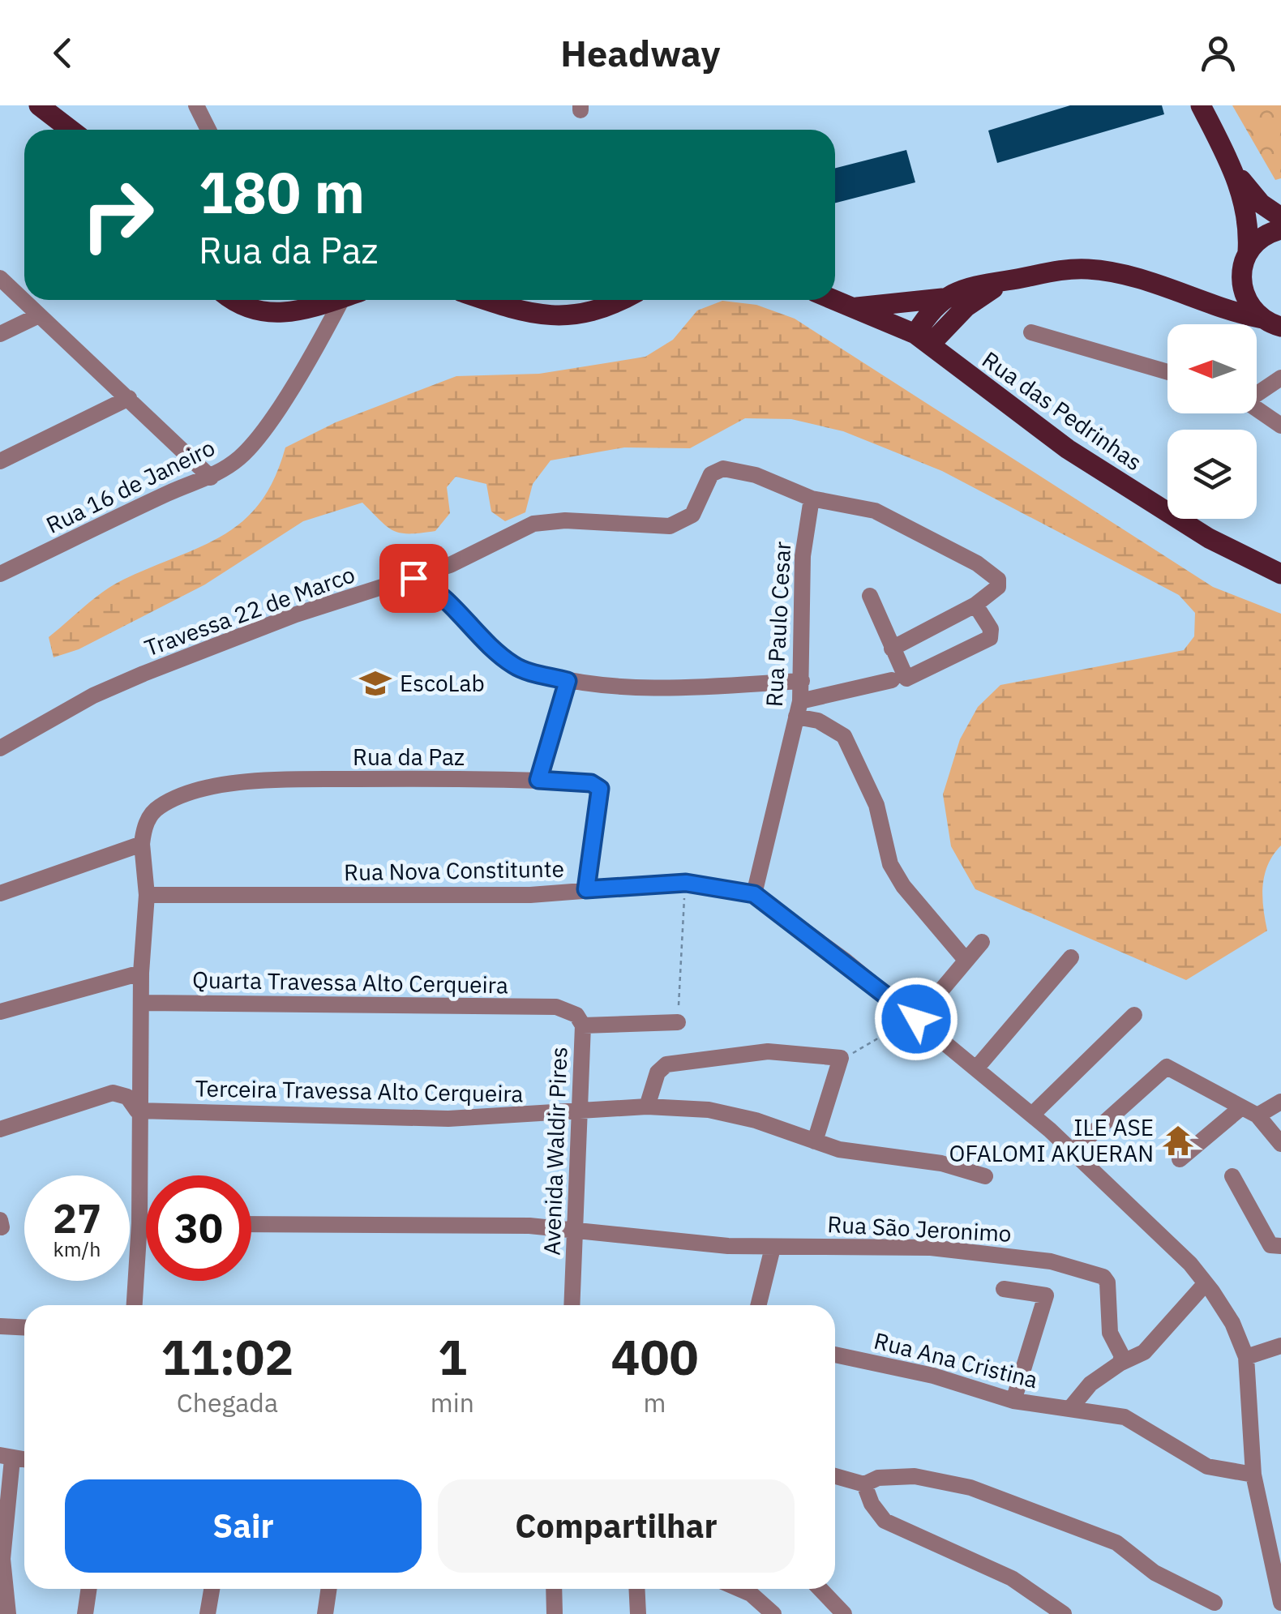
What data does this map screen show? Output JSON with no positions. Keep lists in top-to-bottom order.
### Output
{
  "streets": {
    "main road": ["Rua das Pedrinhas"],
    "street": [
      "Rua 16 de Janeiro",
      "Travessa 22 de Marco",
      "Rua Paulo Cesar",
      "Rua da Paz",
      "Rua Nova Constitunte",
      "Quarta Travessa Alto Cerqueira",
      "Terceira Travessa Alto Cerqueira",
      "Avenida Waldir Pires",
      "Rua São Jeronimo",
      "Rua Ana Cristina"
    ]
  },
  "crossings": [
    ["Travessa 22 de Marco", "Rua Paulo Cesar"],
    ["Rua Paulo Cesar", "Rua Nova Constitunte"],
    ["Rua da Paz", "Rua Nova Constitunte"],
    ["Rua Nova Constitunte", "Rua Ana Cristina"],
    ["Quarta Travessa Alto Cerqueira", "Avenida Waldir Pires"],
    ["Terceira Travessa Alto Cerqueira", "Avenida Waldir Pires"],
    ["Avenida Waldir Pires", "Rua São Jeronimo"]
  ],
  "places": {
    "school or university": ["EscoLab"],
    "temple": ["ILE ASE OFALOMI AKUERAN"]
  },
  "north": "left",
  "page": {
    "header": "Headway",
    "turn": ["180 m", "Rua da Paz"],
    "speed": "27 km/h",
    "limit": "30",
    "eta": [
      "11:02",
      "Chegada",
      "1",
      "min",
      "400",
      "m"
    ],
    "buttons": ["Sair", "Compartilhar"]
  }
}
